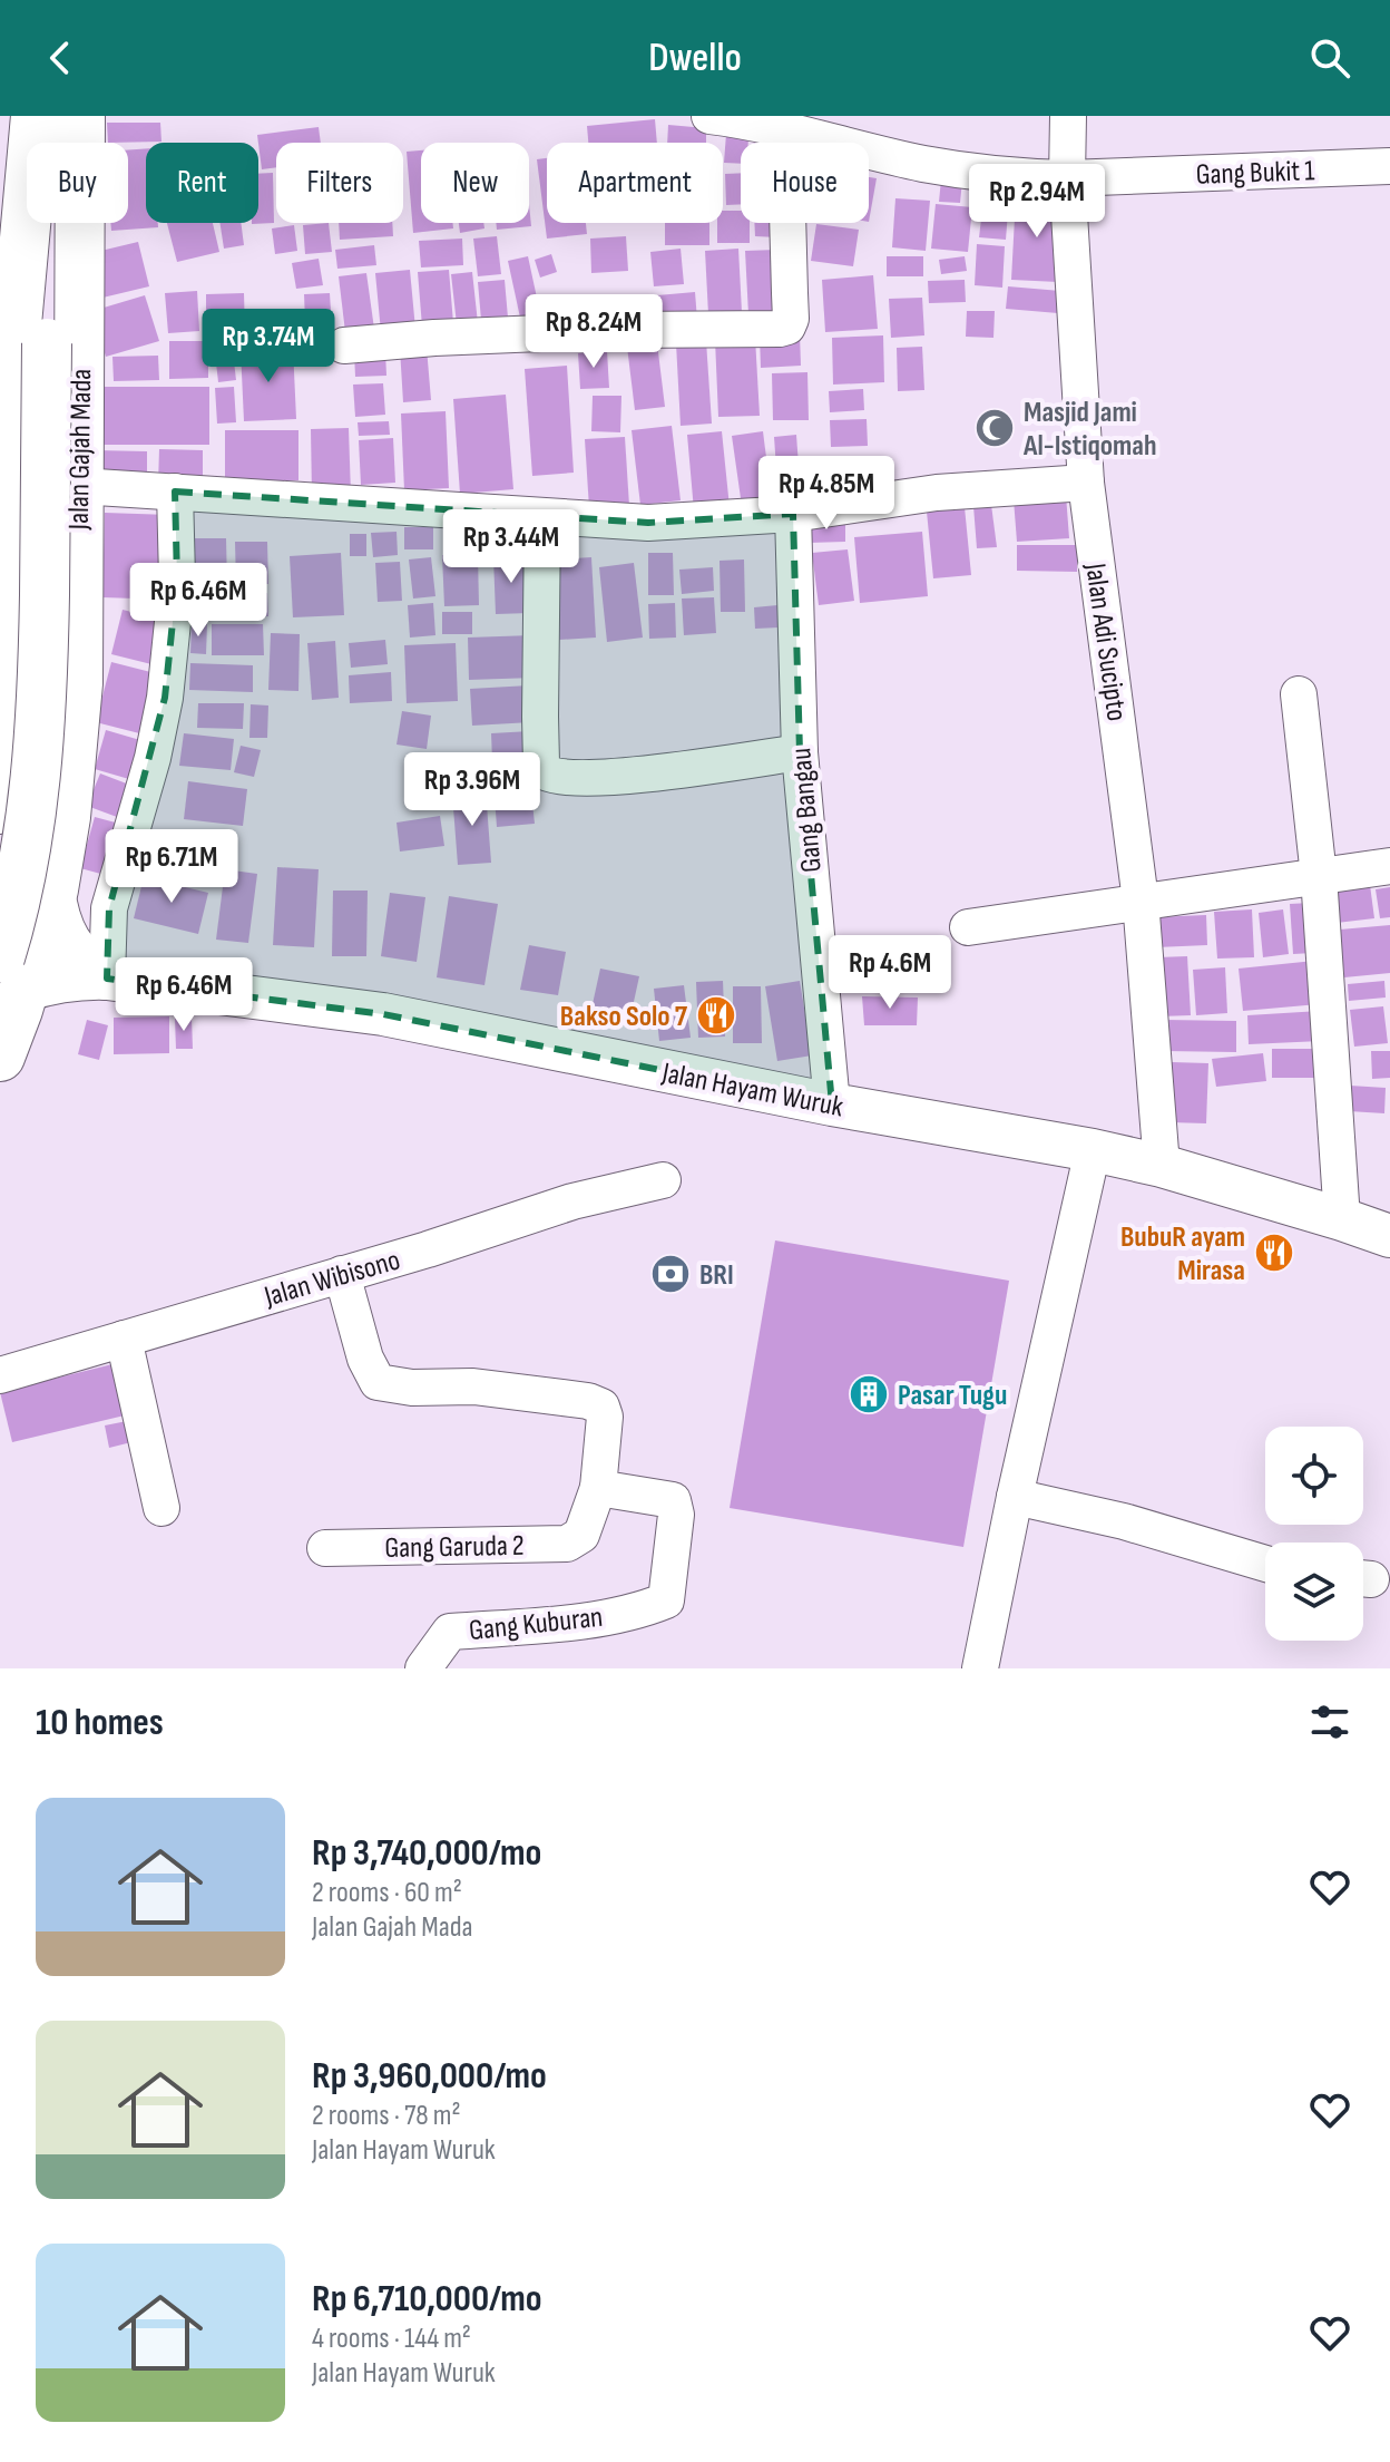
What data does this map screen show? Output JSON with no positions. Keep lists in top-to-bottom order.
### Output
{
  "streets": {
    "main road": ["Jalan Gajah Mada"],
    "street": [
      "Gang Bukit 1",
      "Jalan Adi Sucipto",
      "Gang Bangau",
      "Jalan Hayam Wuruk",
      "Jalan Wibisono",
      "Gang Garuda 2",
      "Gang Kuburan"
    ]
  },
  "crossings": [
    ["Gang Bukit 1", "Jalan Adi Sucipto"],
    ["Jalan Gajah Mada", "Jalan Hayam Wuruk"],
    ["Jalan Adi Sucipto", "Jalan Hayam Wuruk"],
    ["Gang Bangau", "Jalan Hayam Wuruk"],
    ["Gang Garuda 2", "Gang Kuburan"]
  ],
  "places": {
    "mosque": ["Masjid Jami Al-Istiqomah"],
    "restaurant": ["Bakso Solo 7", "BubuR ayam Mirasa"],
    "bank": ["BRI"],
    "building": ["Pasar Tugu"]
  },
  "page": {
    "header": "Dwello",
    "chip": [
      "Buy",
      "Rent",
      "Filters",
      "New",
      "Apartment",
      "House"
    ],
    "price": [
      "Rp 2.94M",
      "Rp 8.24M",
      "Rp 3.74M",
      "Rp 4.85M",
      "Rp 3.44M",
      "Rp 6.46M",
      "Rp 3.96M",
      "Rp 6.71M",
      "Rp 4.6M",
      "Rp 6.46M"
    ],
    "heading": "10 homes",
    "list": [
      {
        "name": "Rp 3,740,000/mo",
        "note": "2 rooms · 60 m² · Jalan Gajah Mada"
      },
      {
        "name": "Rp 3,960,000/mo",
        "note": "2 rooms · 78 m² · Jalan Hayam Wuruk"
      },
      {
        "name": "Rp 6,710,000/mo",
        "note": "4 rooms · 144 m² · Jalan Hayam Wuruk"
      }
    ]
  }
}
